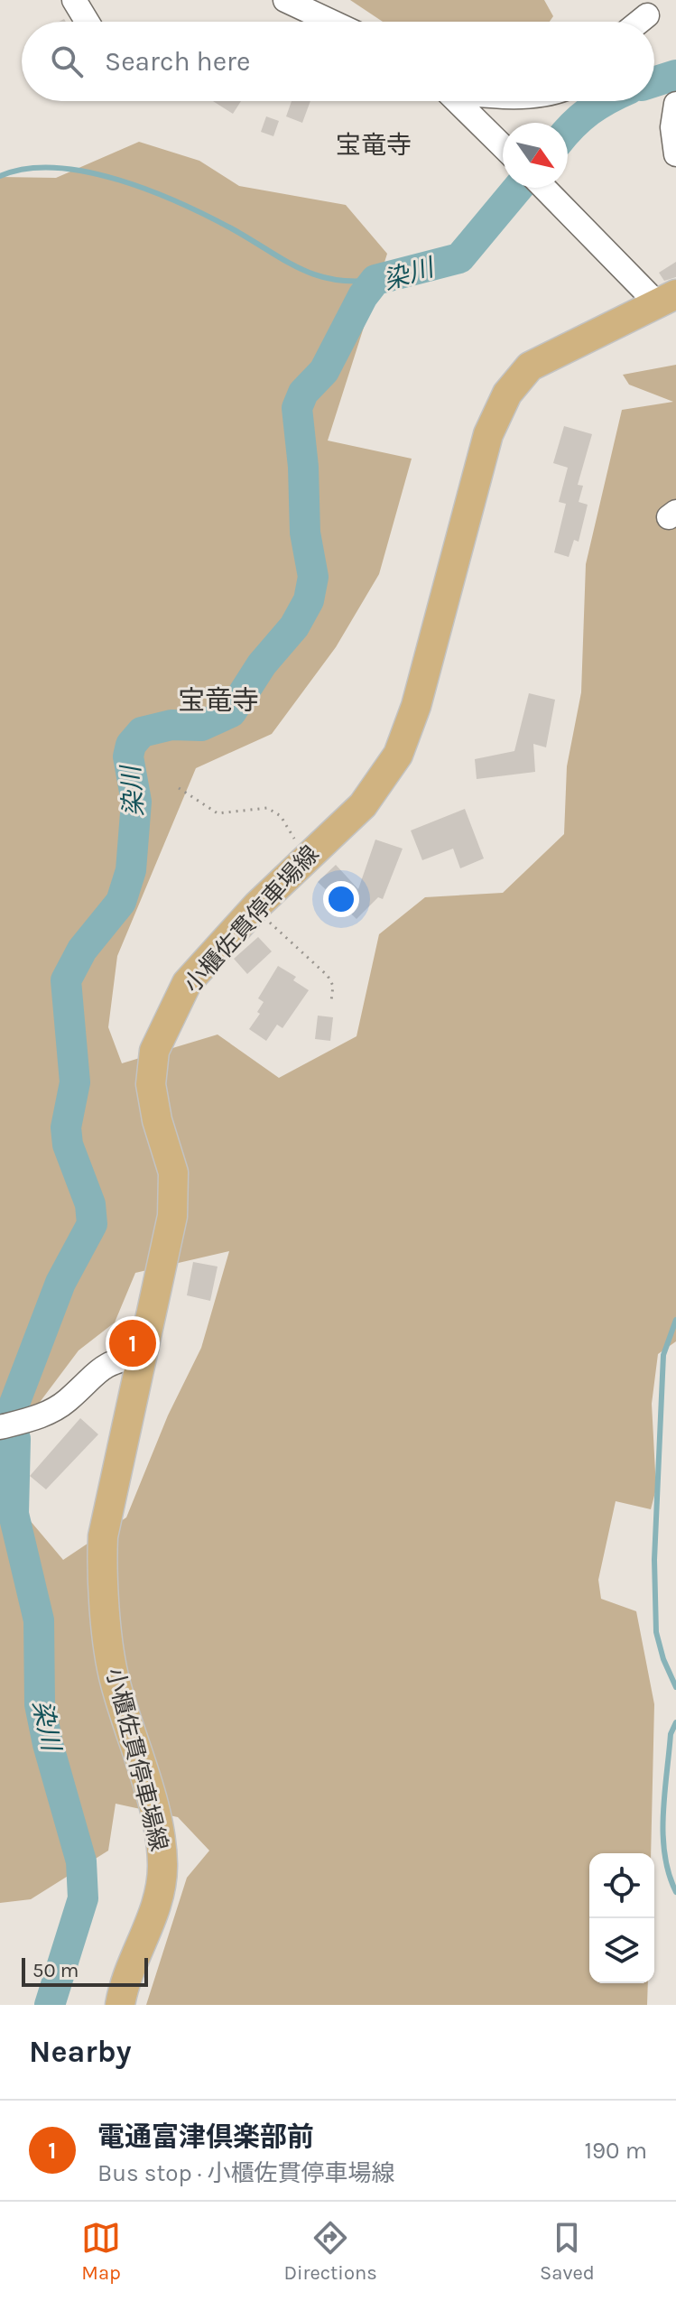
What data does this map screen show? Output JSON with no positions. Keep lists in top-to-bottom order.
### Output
{
  "streets": {
    "main road": ["小櫃佐貫停車場線"]
  },
  "districts": ["宝竜寺", "宝竜寺"],
  "water": ["染川"],
  "scale_bar": "50 m",
  "north": "bottom right",
  "page": {
    "search": "Search here",
    "pins": "1",
    "scale": "50 m",
    "heading": "Nearby",
    "list": [
      {
        "mark": "1",
        "name": "電通富津倶楽部前",
        "note": "Bus stop · 小櫃佐貫停車場線",
        "value": "190 m"
      }
    ],
    "nav": ["Map", "Directions", "Saved"]
  }
}
